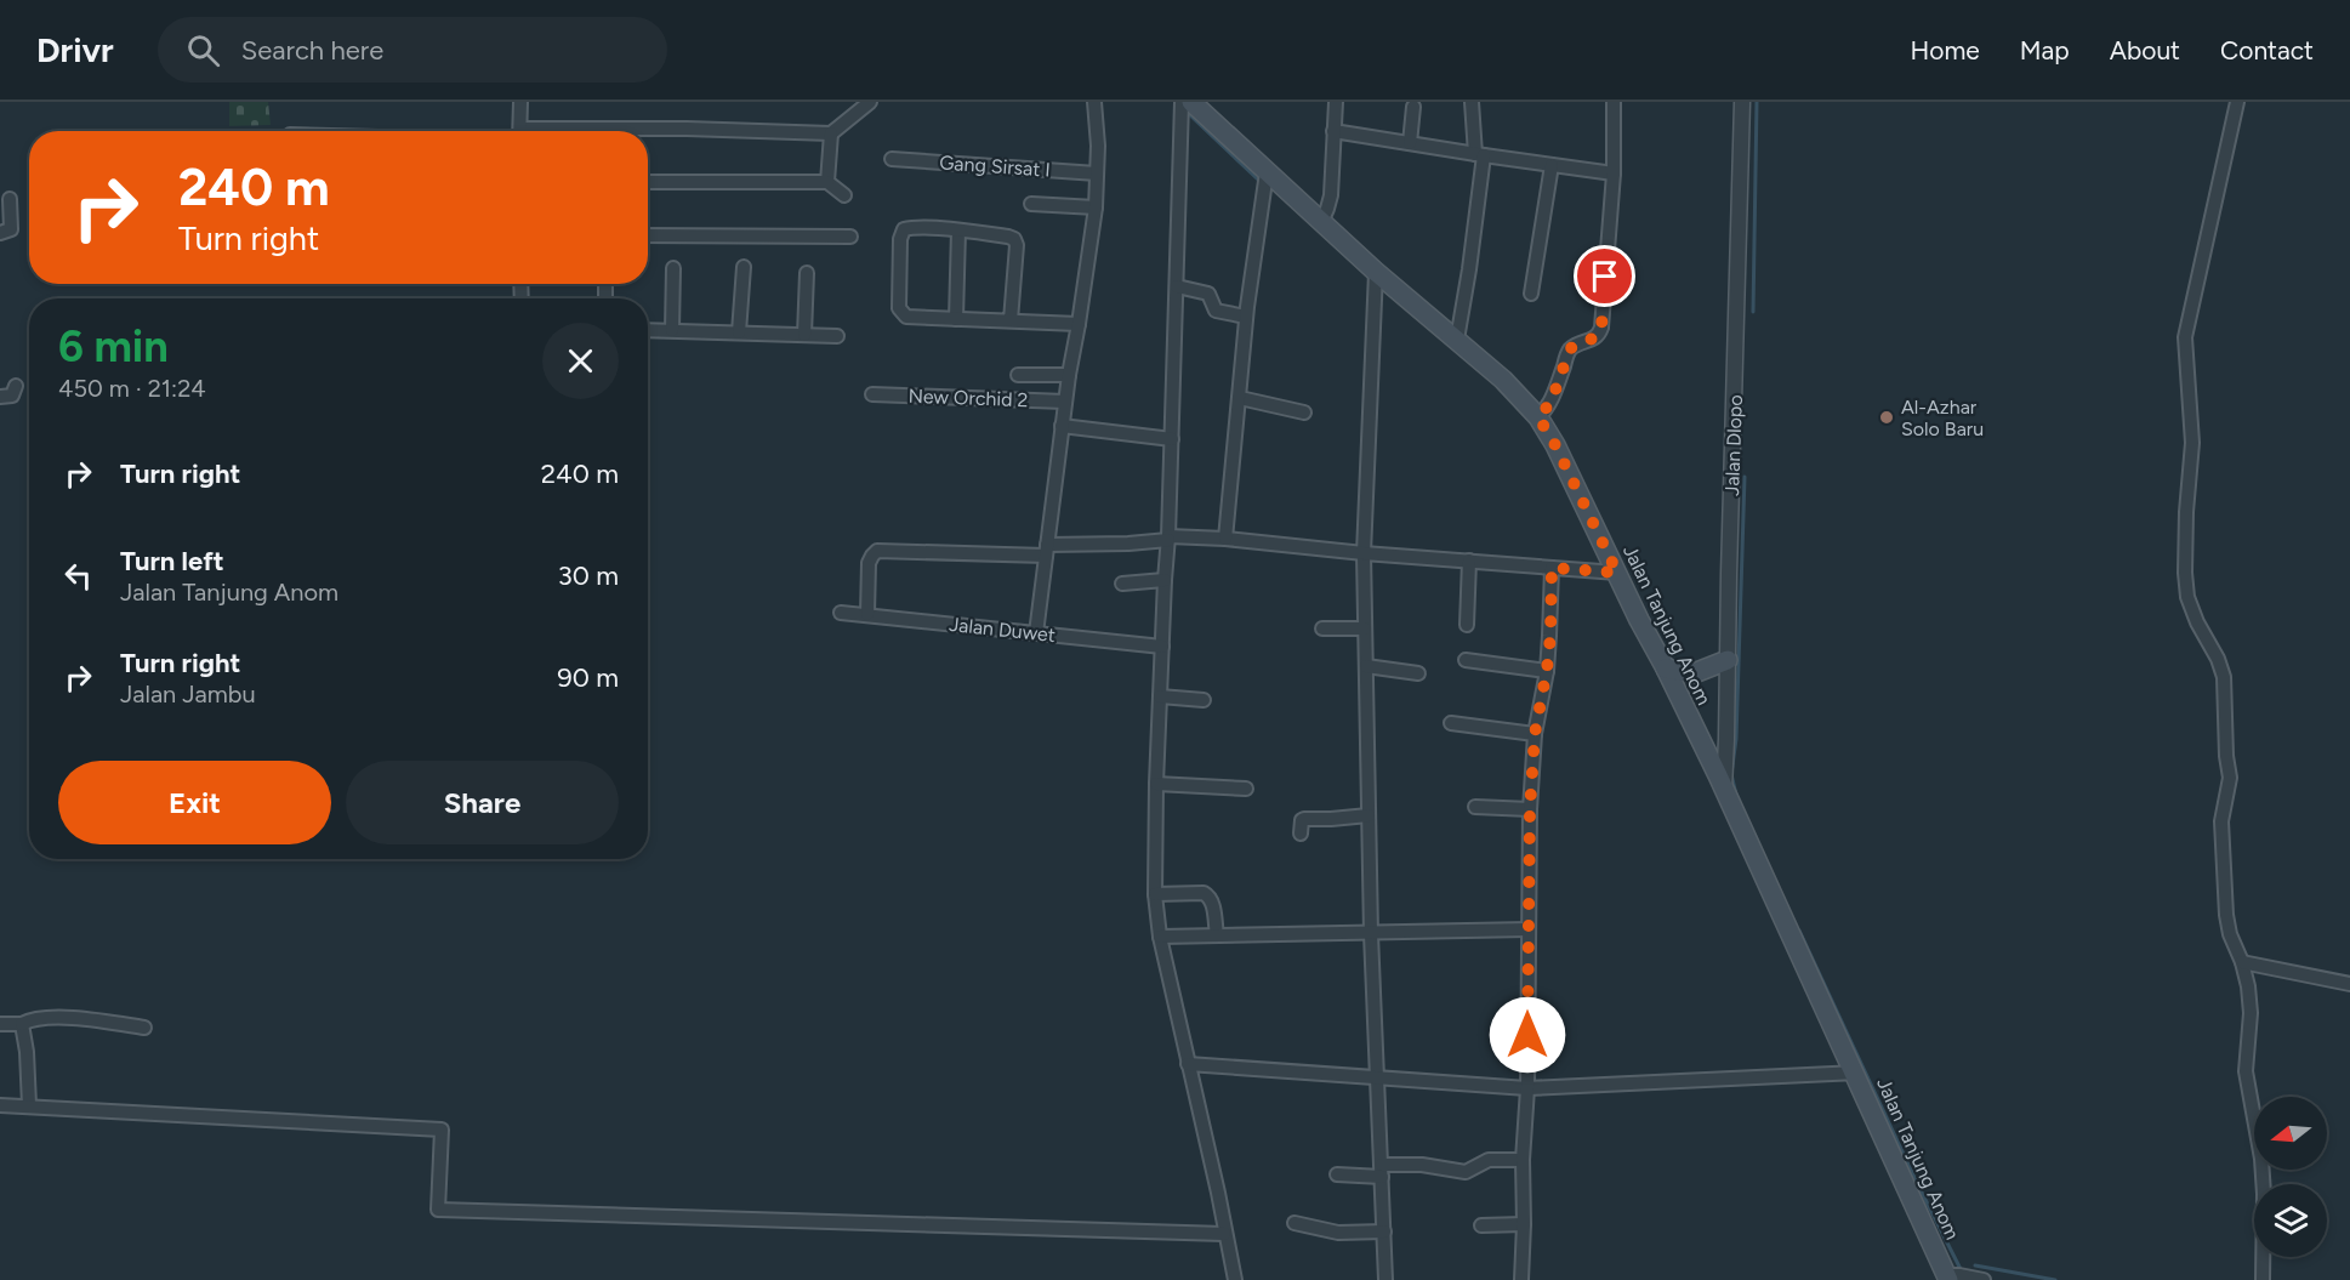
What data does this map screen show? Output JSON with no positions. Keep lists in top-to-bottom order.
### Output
{
  "streets": {
    "main road": ["Jalan Tanjung Anom"],
    "street": [
      "Gang Sirsat I",
      "New Orchid 2",
      "Jalan Dlopo",
      "Jalan Duwet"
    ]
  },
  "crossings": [
    ["Jalan Dlopo", "Jalan Tanjung Anom"]
  ],
  "places": ["Al-Azhar Solo Baru"],
  "north": "left",
  "page": {
    "header": "Drivr",
    "search": "Search here",
    "nav": [
      "Home",
      "Map",
      "About",
      "Contact"
    ],
    "turn": ["240 m", "Turn right"],
    "heading": ["6 min", "450 m · 21:24"],
    "list": [
      {
        "name": "Turn right",
        "value": "240 m"
      },
      {
        "name": "Turn left",
        "note": "Jalan Tanjung Anom",
        "value": "30 m"
      },
      {
        "name": "Turn right",
        "note": "Jalan Jambu",
        "value": "90 m"
      }
    ],
    "buttons": ["Exit", "Share"]
  }
}
